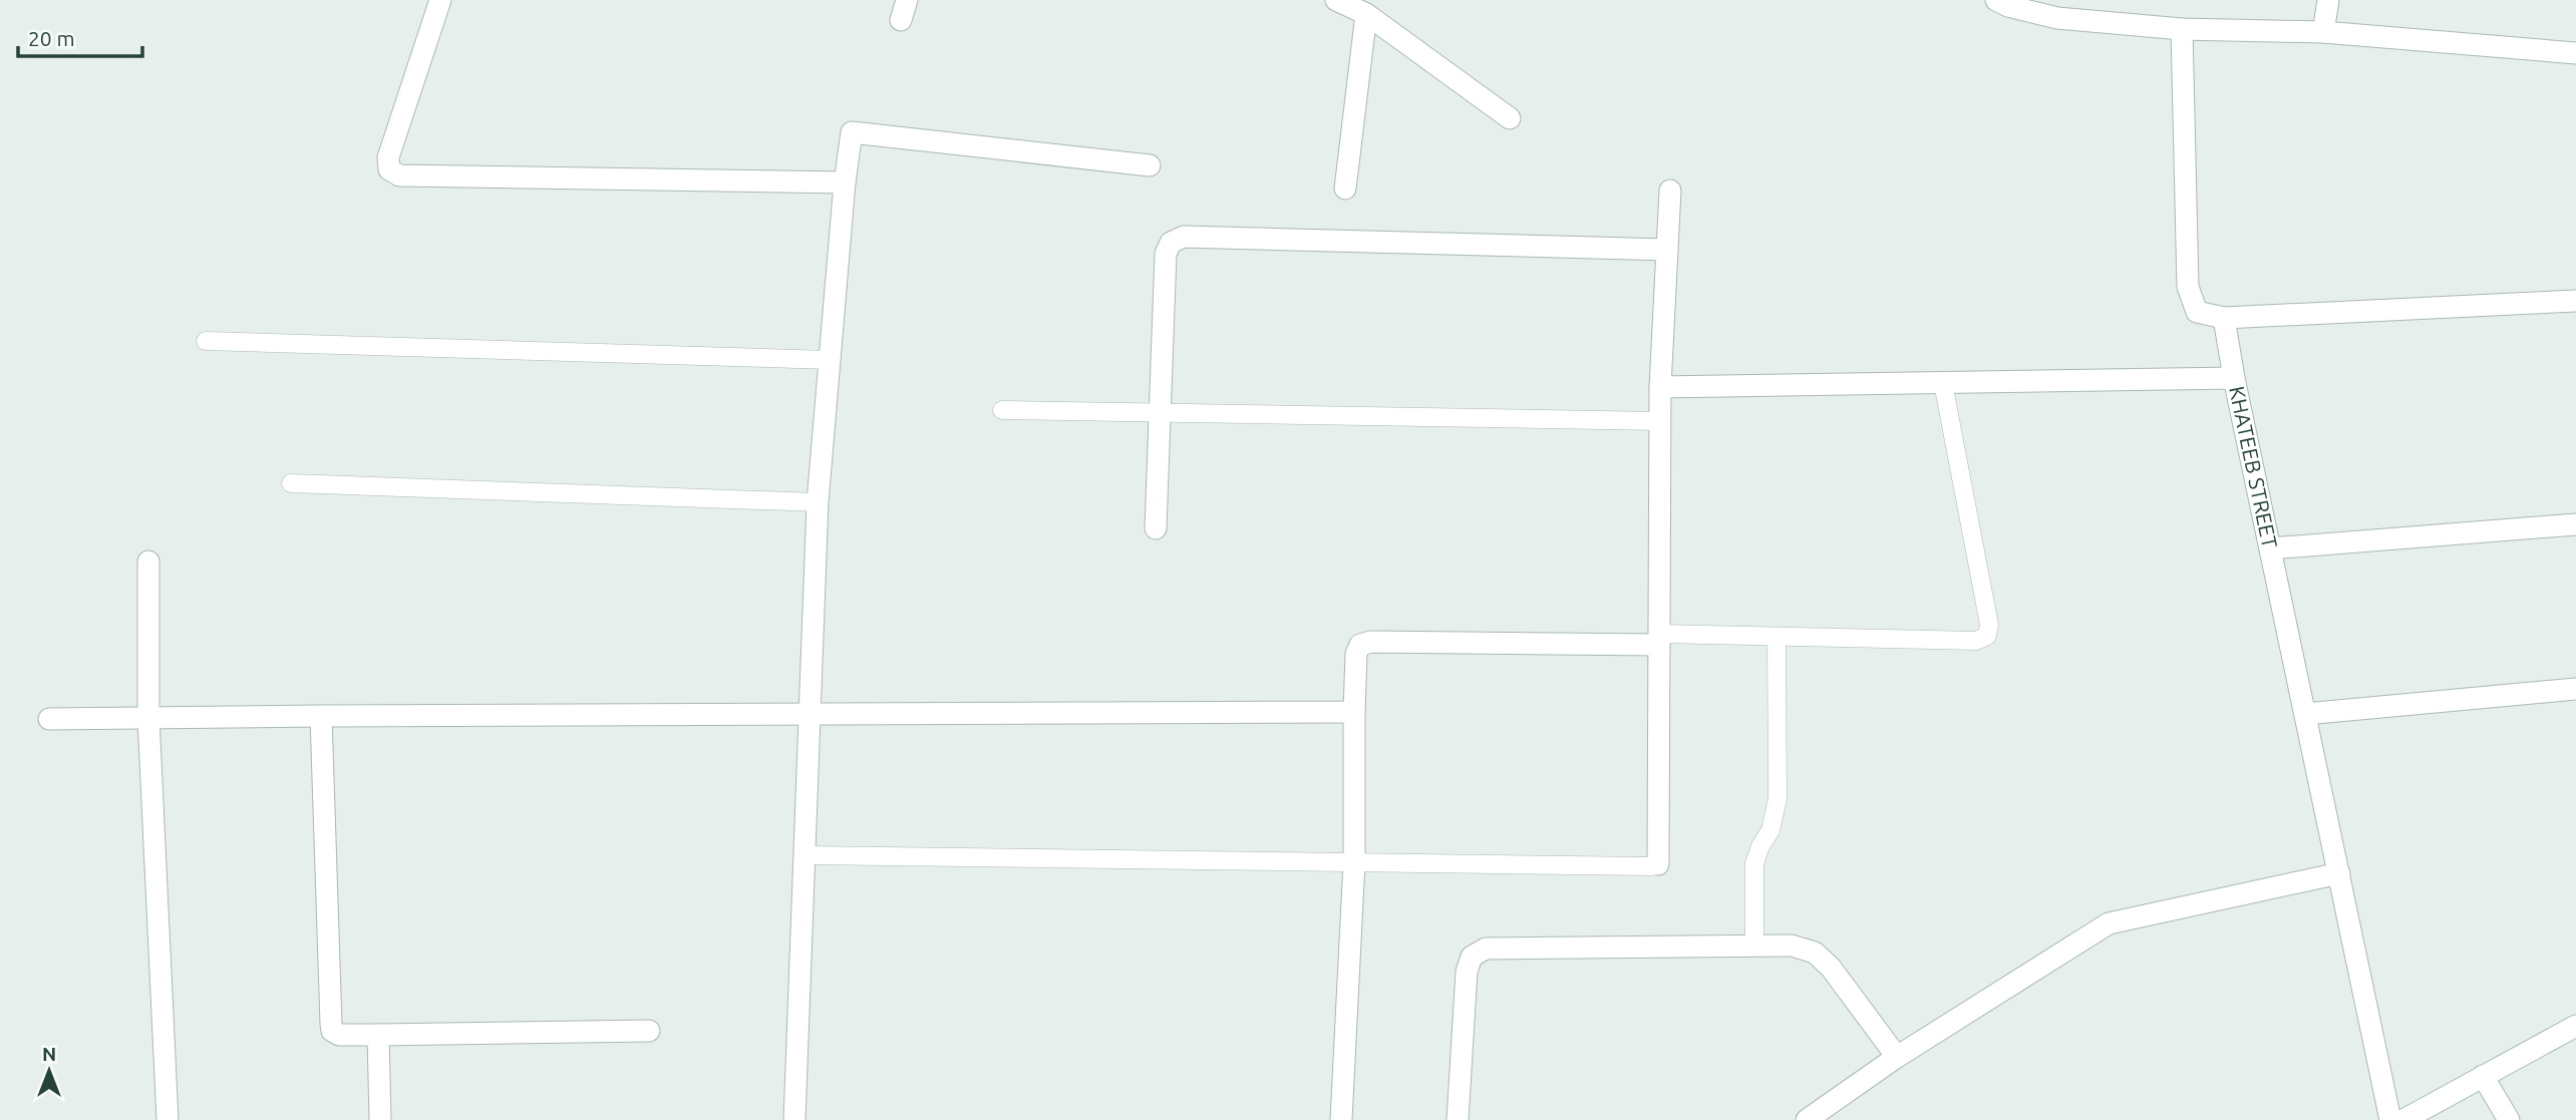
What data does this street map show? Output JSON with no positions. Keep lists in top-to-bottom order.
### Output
{
  "streets": {
    "street": ["KHATEEB STREET"]
  },
  "scale_bar": "20 m",
  "north": "top"
}
